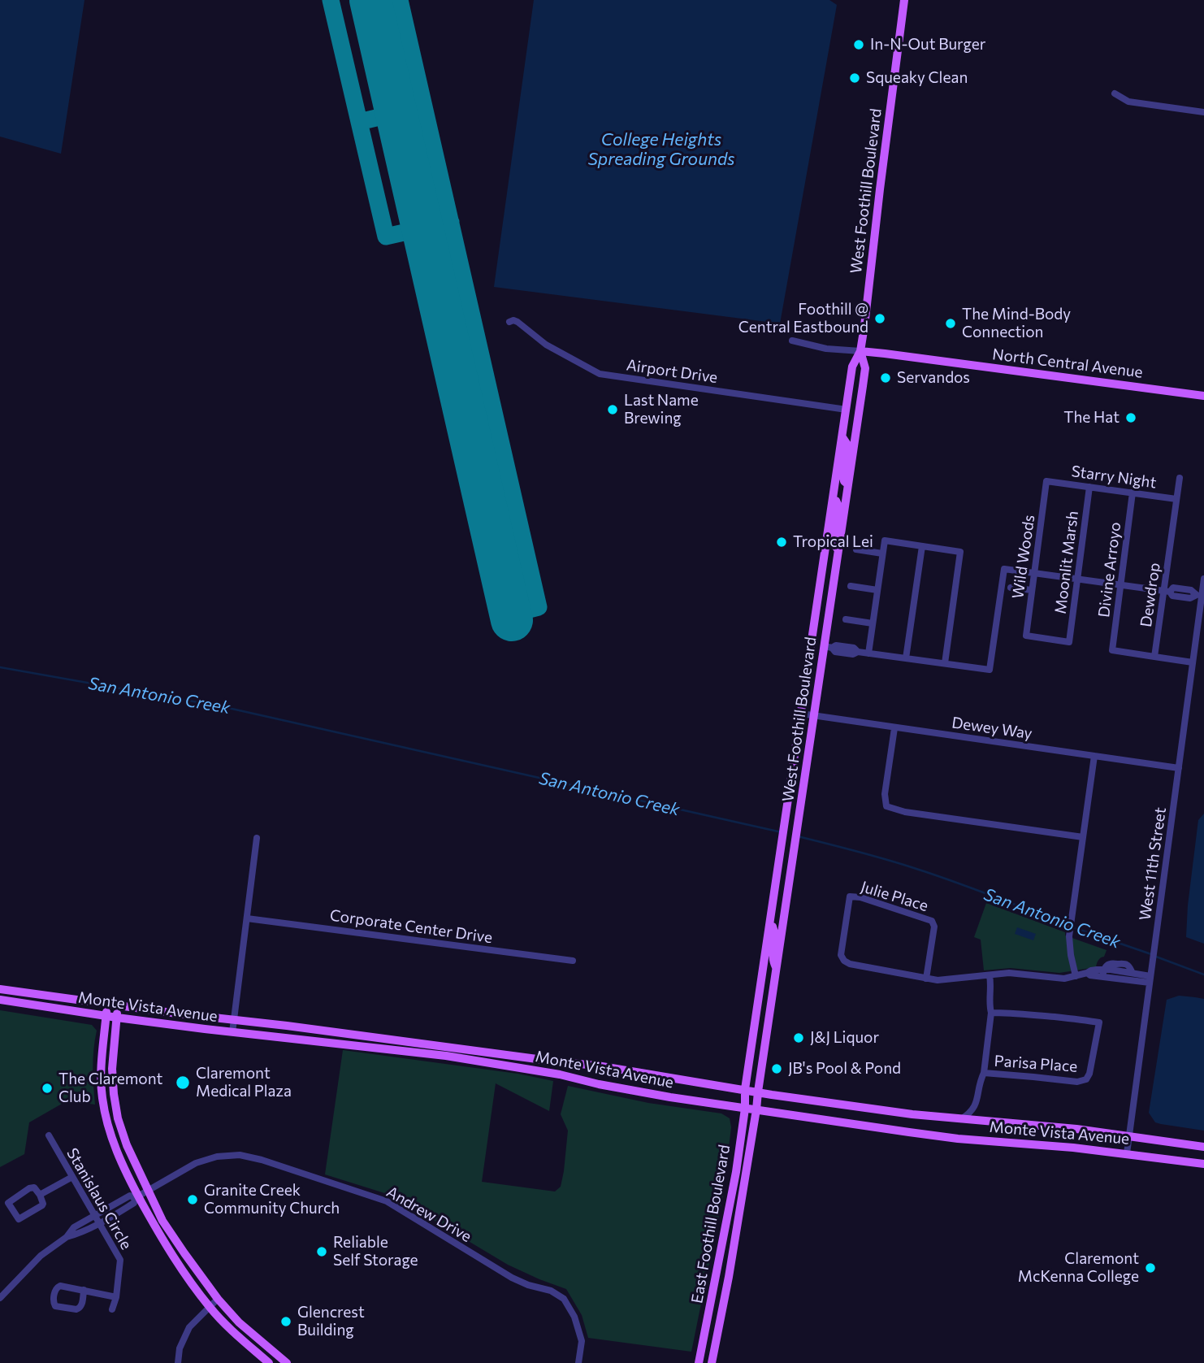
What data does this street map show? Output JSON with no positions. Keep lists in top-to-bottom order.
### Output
{
  "streets": {
    "main road": [
      "West Foothill Boulevard",
      "North Central Avenue",
      "Monte Vista Avenue",
      "East Foothill Boulevard"
    ],
    "street": [
      "Airport Drive",
      "Starry Night",
      "Wild Woods",
      "Moonlit Marsh",
      "Divine Arroyo",
      "Dewdrop",
      "Dewey Way",
      "West 11th Street",
      "Julie Place",
      "Corporate Center Drive",
      "Parisa Place",
      "Stanislaus Circle",
      "Andrew Drive"
    ]
  },
  "crossings": [
    ["West Foothill Boulevard", "North Central Avenue"],
    ["West Foothill Boulevard", "Airport Drive"],
    ["West Foothill Boulevard", "Dewey Way"],
    ["West Foothill Boulevard", "Monte Vista Avenue"],
    ["West Foothill Boulevard", "East Foothill Boulevard"],
    ["Starry Night", "Wild Woods"],
    ["Starry Night", "Moonlit Marsh"],
    ["Starry Night", "Divine Arroyo"],
    ["Starry Night", "Dewdrop"],
    ["Wild Woods", "Moonlit Marsh"],
    ["Divine Arroyo", "Dewdrop"],
    ["Dewey Way", "West 11th Street"],
    ["West 11th Street", "Monte Vista Avenue"],
    ["Monte Vista Avenue", "East Foothill Boulevard"]
  ],
  "water": ["College Heights Spreading Grounds", "San Antonio Creek"],
  "places": [
    "In-N-Out Burger",
    "Squeaky Clean",
    "Foothill @ Central Eastbound",
    "The Mind-Body Connection",
    "Servandos",
    "Last Name Brewing",
    "The Hat",
    "Tropical Lei",
    "J&J Liquor",
    "JB's Pool & Pond",
    "Claremont Medical Plaza",
    "The Claremont Club",
    "Granite Creek Community Church",
    "Reliable Self Storage",
    "Claremont McKenna College",
    "Glencrest Building"
  ]
}
